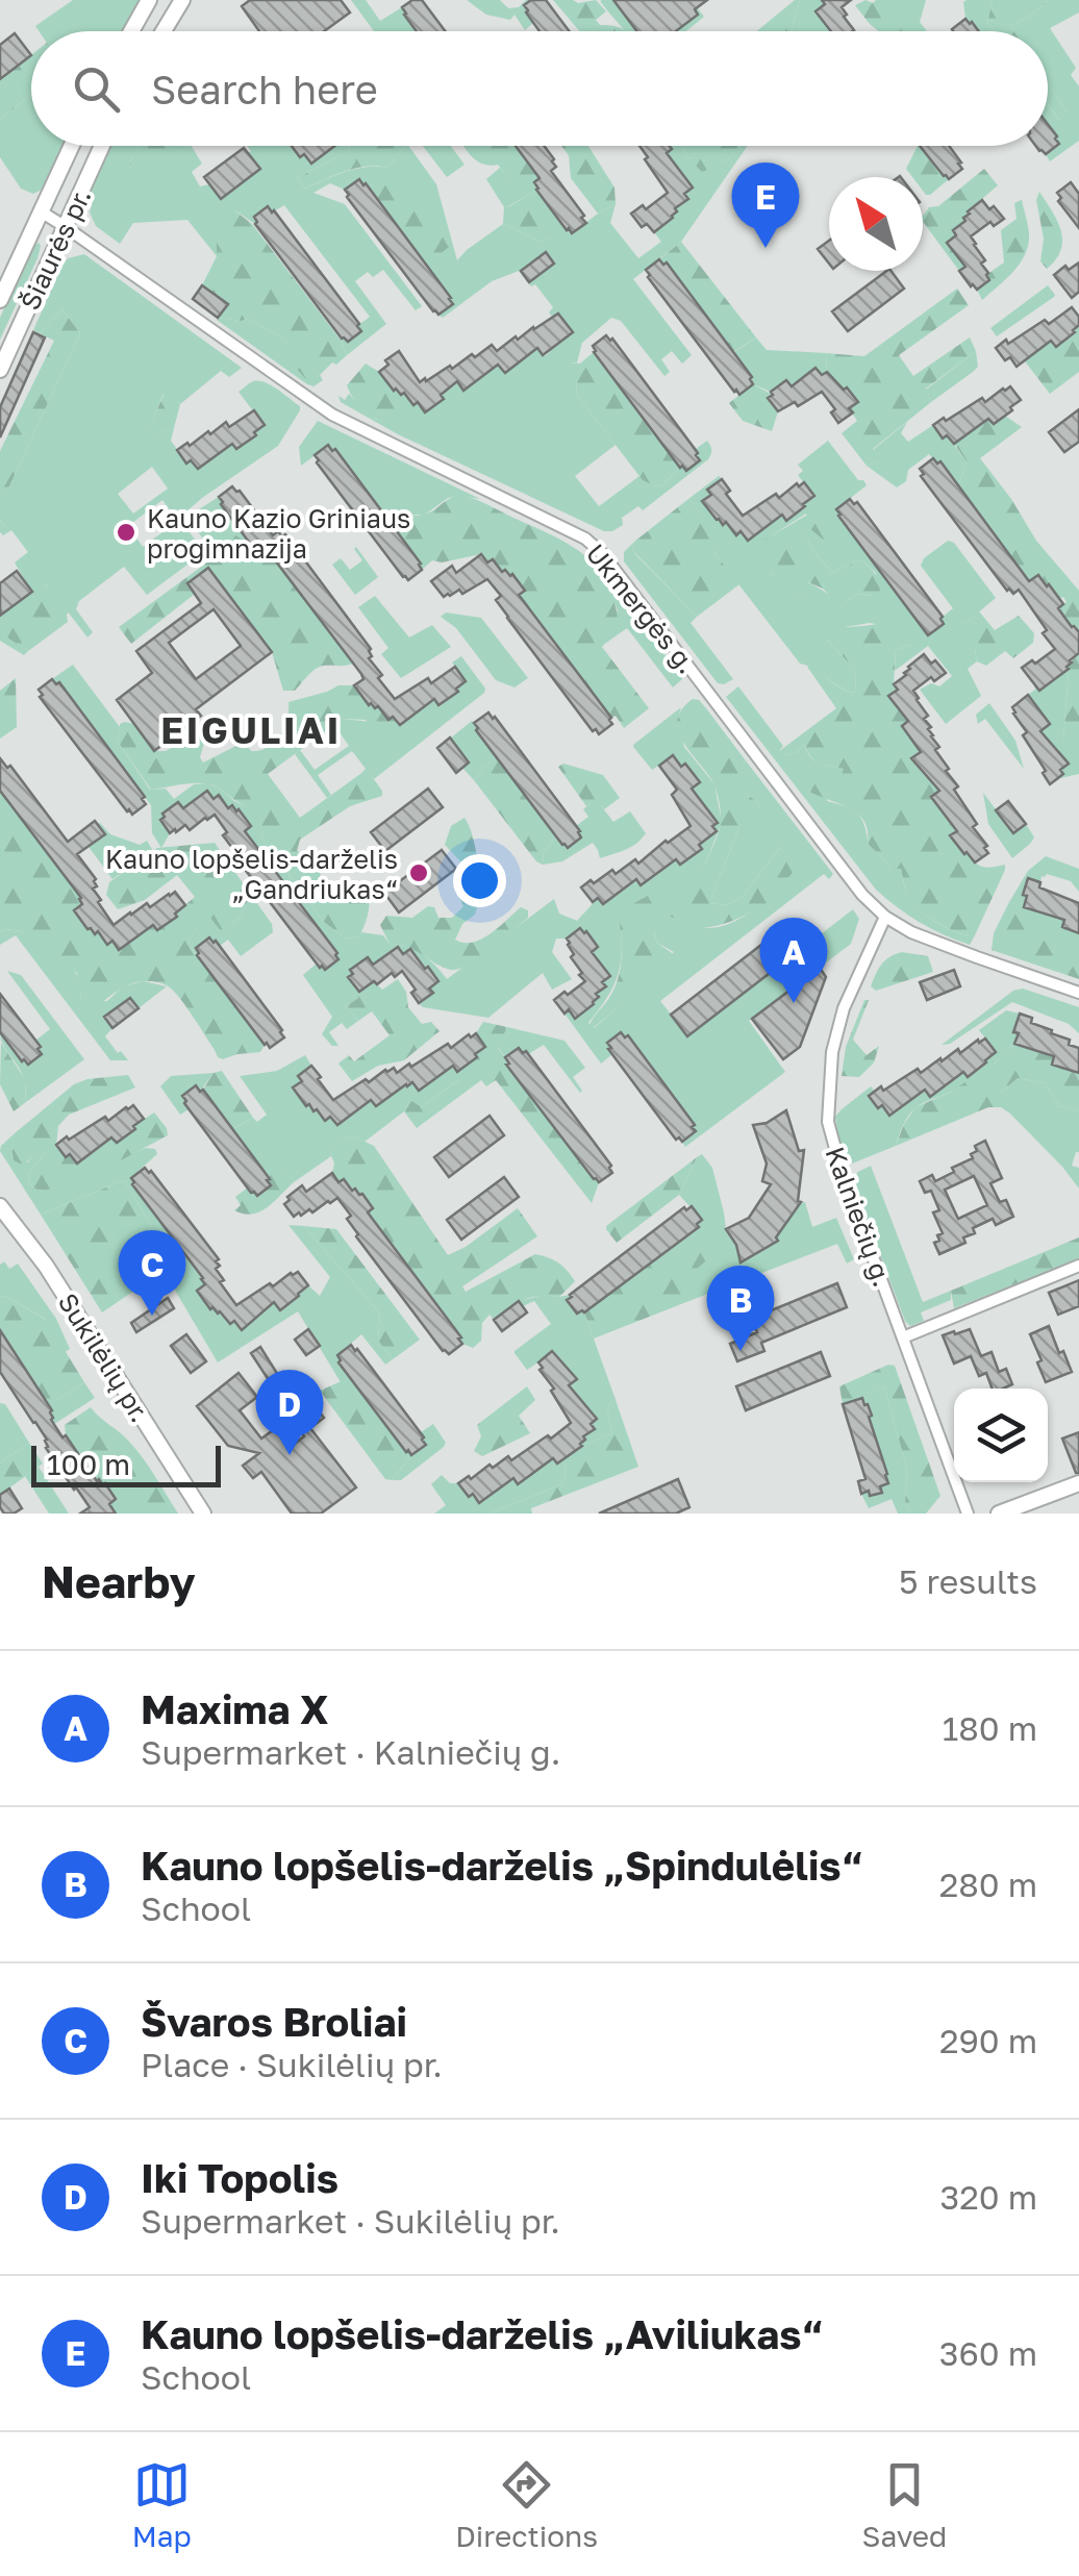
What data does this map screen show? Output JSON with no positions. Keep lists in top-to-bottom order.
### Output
{
  "streets": {
    "main road": ["Šiaurės pr.", "Sukilėlių pr."],
    "street": ["Ukmergės g.", "Kalniečių g."]
  },
  "crossings": [
    ["Šiaurės pr.", "Ukmergės g."],
    ["Ukmergės g.", "Kalniečių g."]
  ],
  "districts": ["EIGULIAI"],
  "places": ["Kauno Kazio Griniaus progimnazija", "Kauno lopšelis-darželis „Gandriukas“"],
  "scale_bar": "100 m",
  "north": "top left",
  "page": {
    "search": "Search here",
    "pins": [
      "E",
      "A",
      "C",
      "B",
      "D"
    ],
    "scale": "100 m",
    "heading": ["Nearby", "5 results"],
    "list": [
      {
        "mark": "A",
        "name": "Maxima X",
        "note": "Supermarket · Kalniečių g.",
        "value": "180 m"
      },
      {
        "mark": "B",
        "name": "Kauno lopšelis-darželis „Spindulėlis“",
        "note": "School",
        "value": "280 m"
      },
      {
        "mark": "C",
        "name": "Švaros Broliai",
        "note": "Place · Sukilėlių pr.",
        "value": "290 m"
      },
      {
        "mark": "D",
        "name": "Iki Topolis",
        "note": "Supermarket · Sukilėlių pr.",
        "value": "320 m"
      },
      {
        "mark": "E",
        "name": "Kauno lopšelis-darželis „Aviliukas“",
        "note": "School",
        "value": "360 m"
      }
    ],
    "nav": ["Map", "Directions", "Saved"]
  }
}
